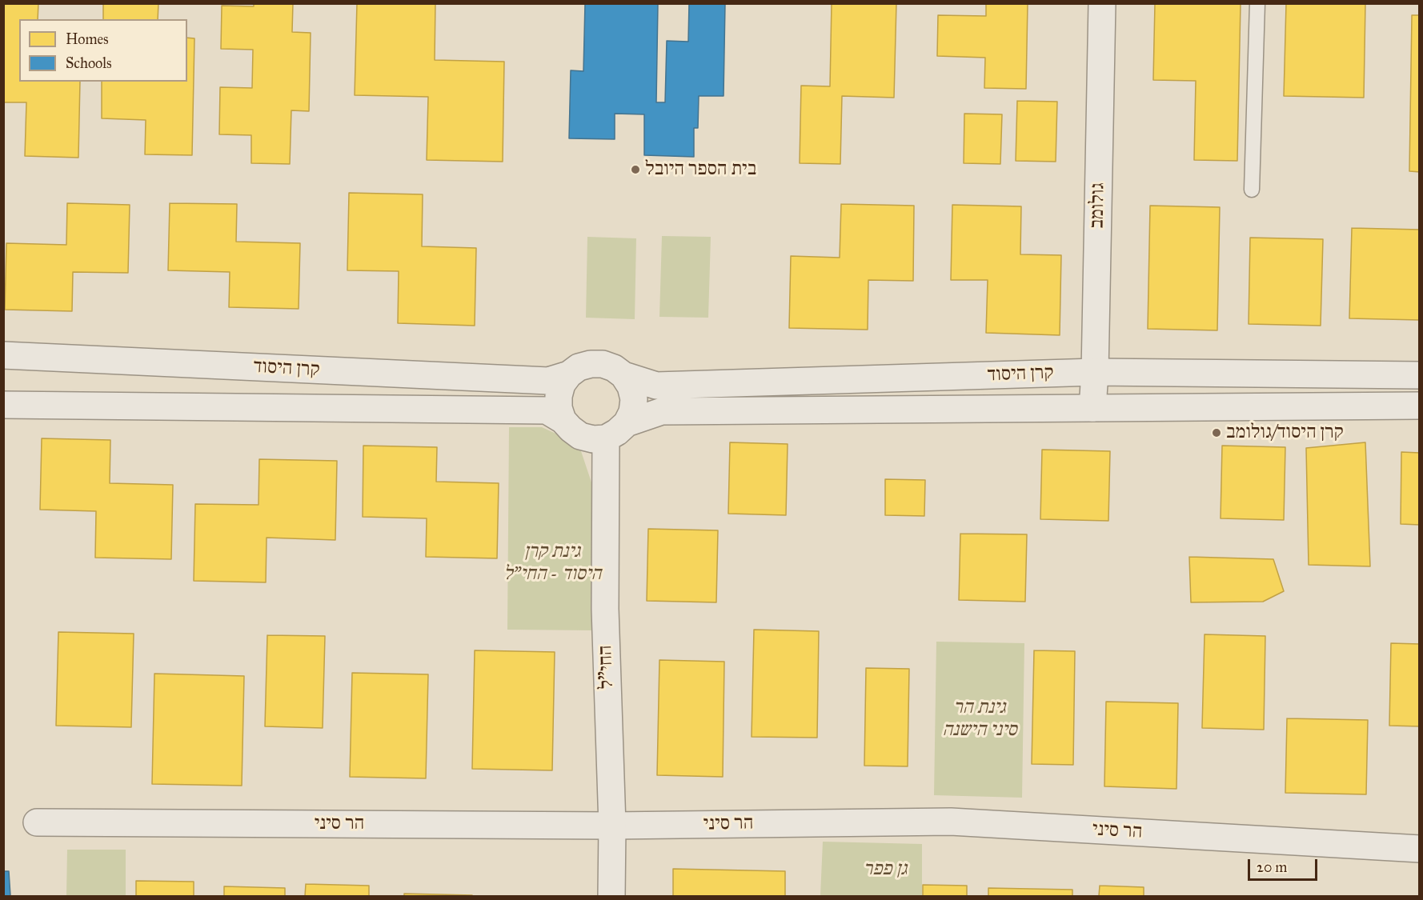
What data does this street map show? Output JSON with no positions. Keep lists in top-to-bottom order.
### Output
{
  "streets": {
    "street": [
      "גולומב",
      "קרן היסוד",
      "החי\"ל",
      "הר סיני"
    ]
  },
  "crossings": [
    ["גולומב", "קרן היסוד"],
    ["קרן היסוד", "החי\"ל"],
    ["החי\"ל", "הר סיני"]
  ],
  "parks": ["גינת קרן היסוד - החי\"ל", "גינת הר סיני הישנה", "גן פפר"],
  "places": ["בית הספר היובל", "קרן היסוד/גולומב"],
  "legend": ["Homes", "Schools"],
  "scale_bar": "20 m"
}
